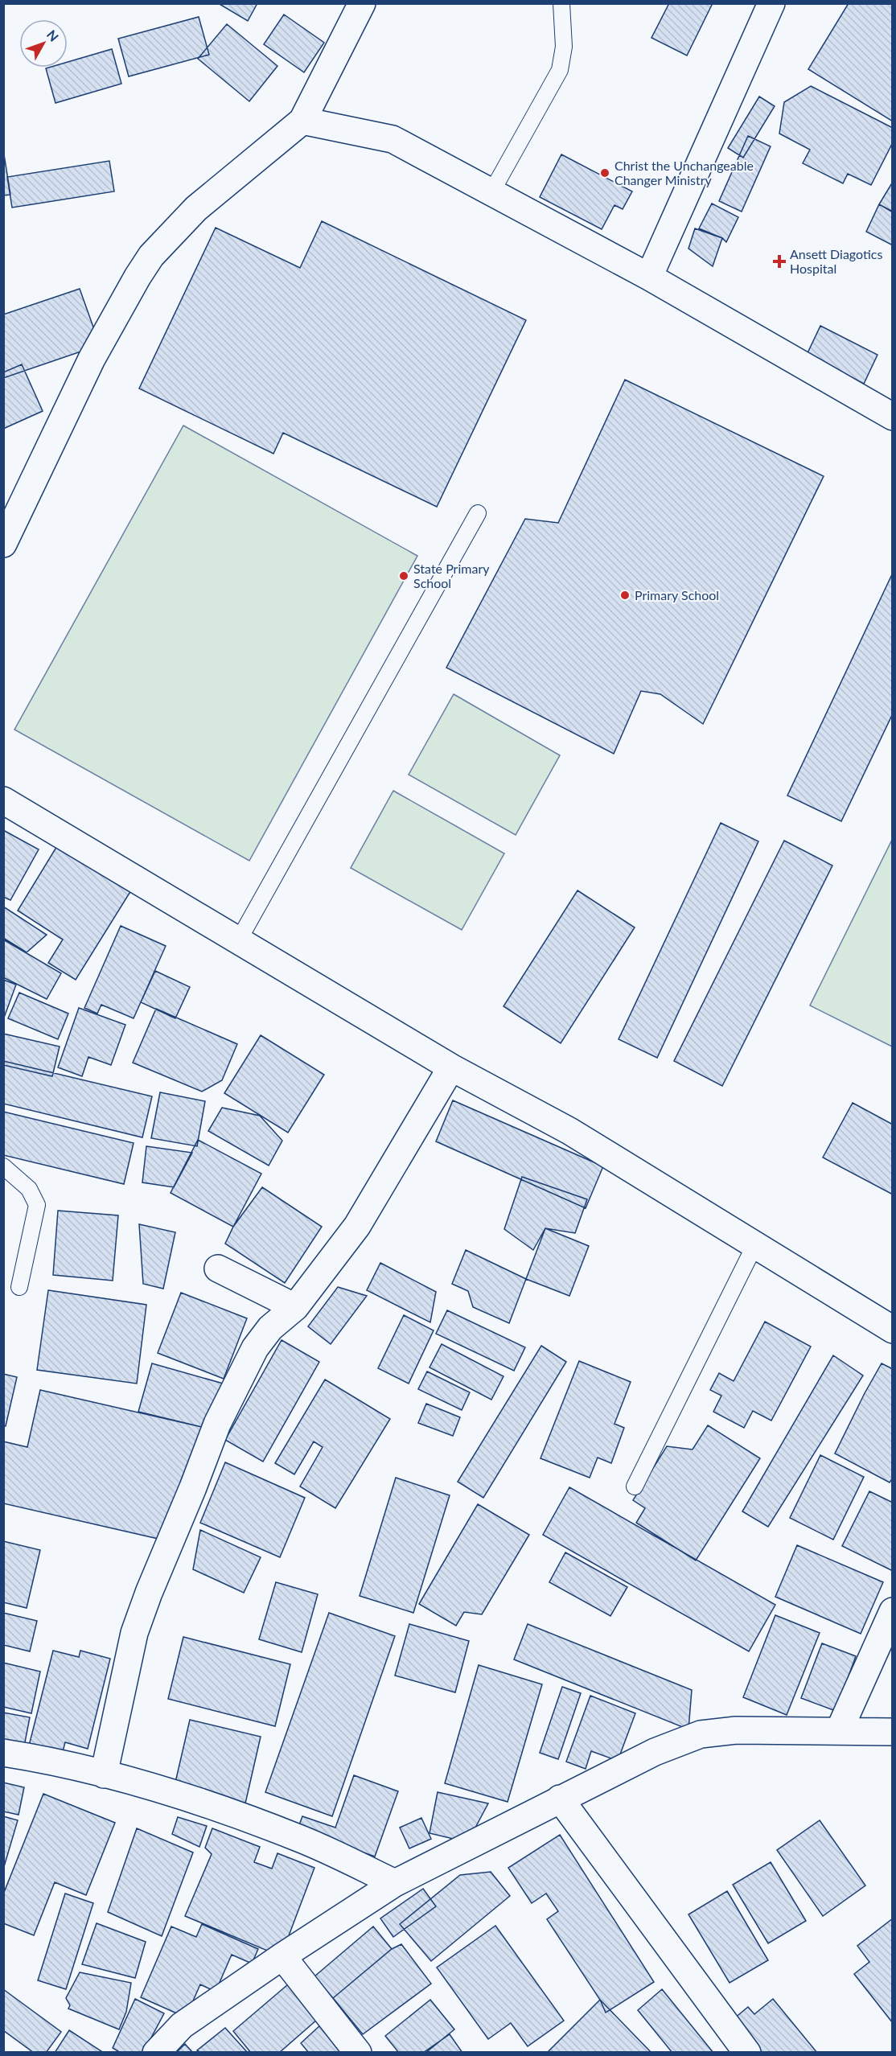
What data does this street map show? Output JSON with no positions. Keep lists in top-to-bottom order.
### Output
{
  "places": {
    "other": ["Christ the Unchangeable Changer Ministry", "State Primary School", "Primary School"],
    "health": ["Ansett Diagotics Hospital"]
  },
  "north": "top right"
}
